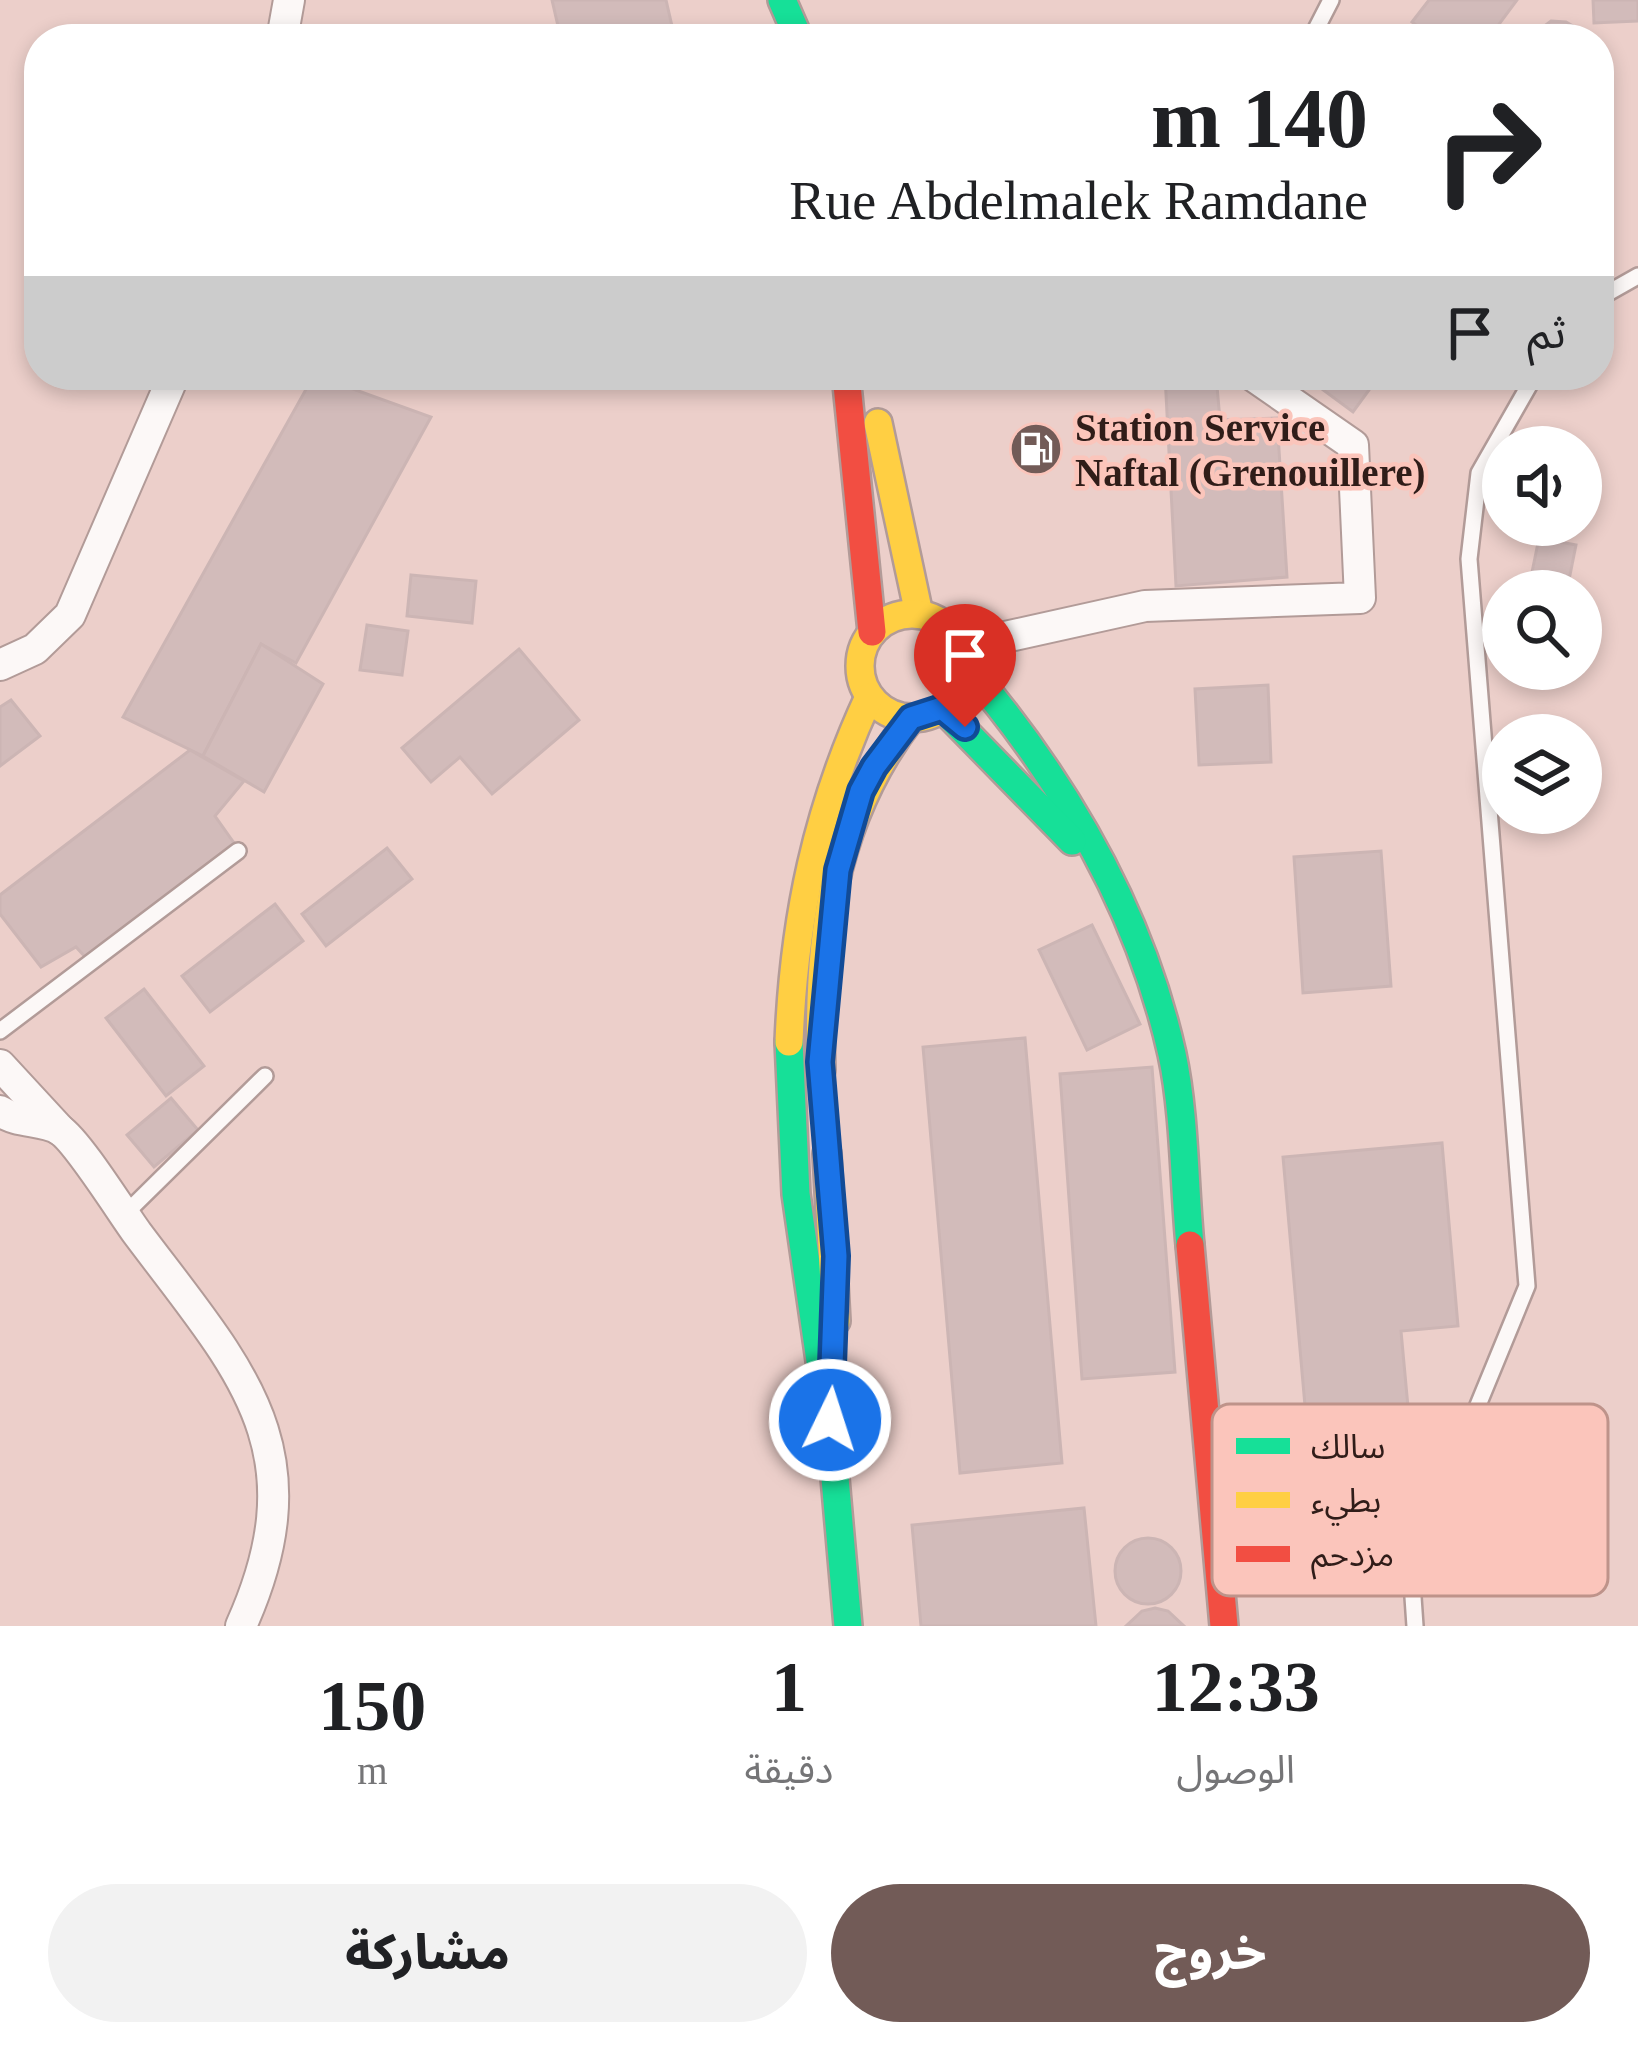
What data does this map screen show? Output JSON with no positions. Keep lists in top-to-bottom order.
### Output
{
  "places": {
    "fuel station": ["Station Service Naftal (Grenouillere)"]
  },
  "legend": ["سالك", "بطيء", "مزدحم"],
  "page": {
    "turn": ["140 m", "Rue Abdelmalek Ramdane"],
    "then": "ثم",
    "eta": [
      "12:33",
      "الوصول",
      "1",
      "دقيقة",
      "150",
      "m"
    ],
    "buttons": ["خروج", "مشاركة"]
  }
}
